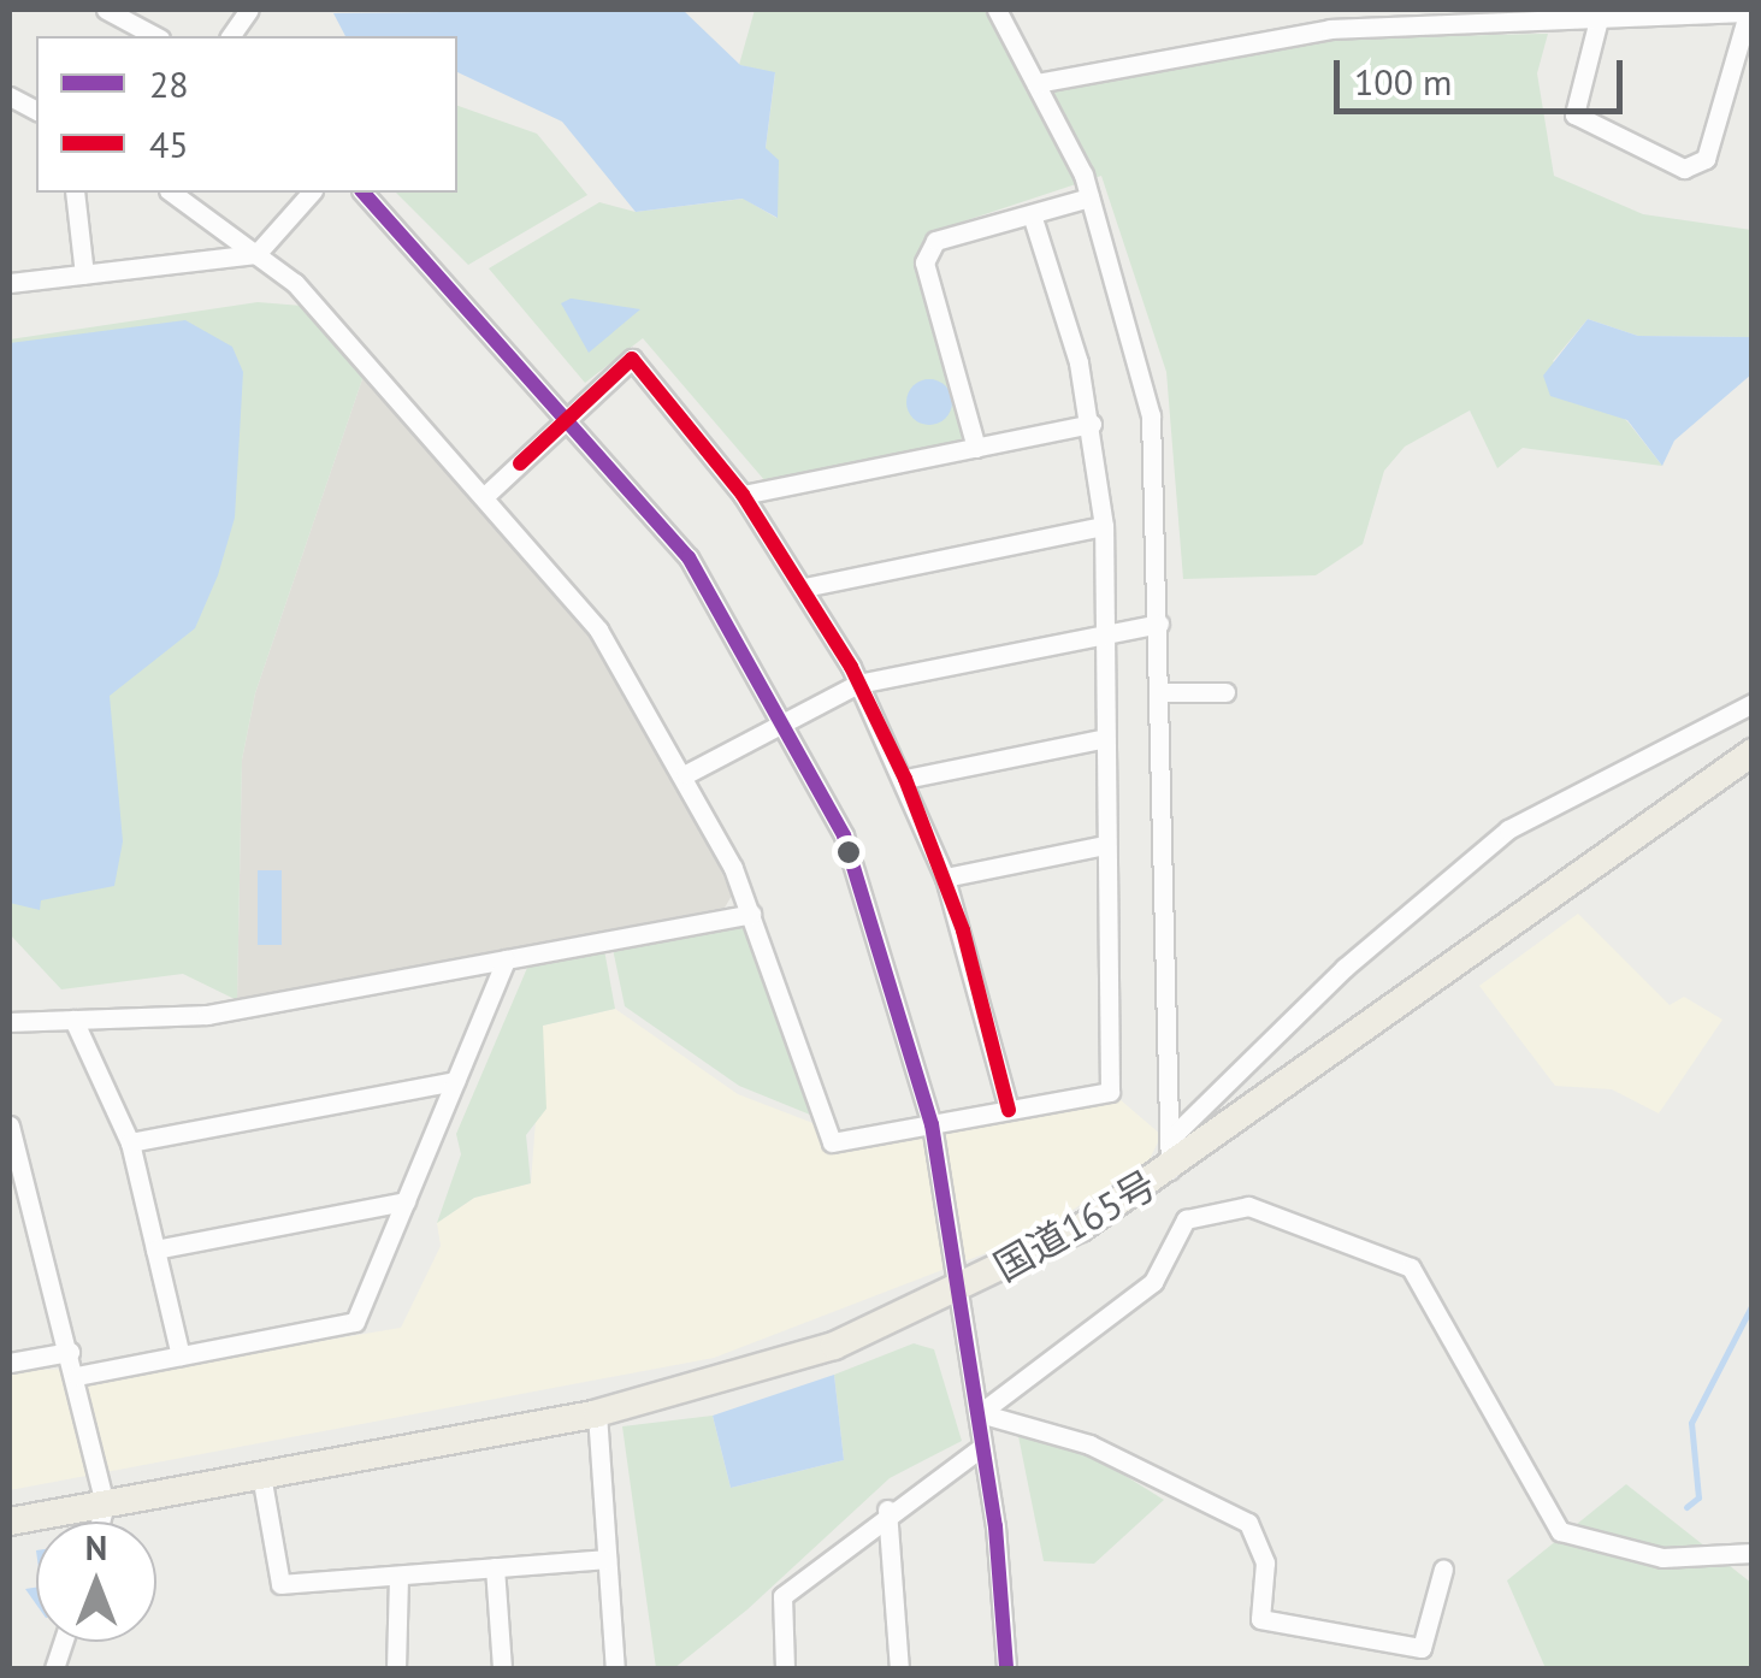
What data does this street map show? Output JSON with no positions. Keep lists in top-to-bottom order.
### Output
{
  "streets": {
    "highway": ["国道165号"]
  },
  "lines": ["transit line 28", "transit line 45"],
  "legend": ["28", "45"],
  "scale_bar": "100 m",
  "north": "top"
}
